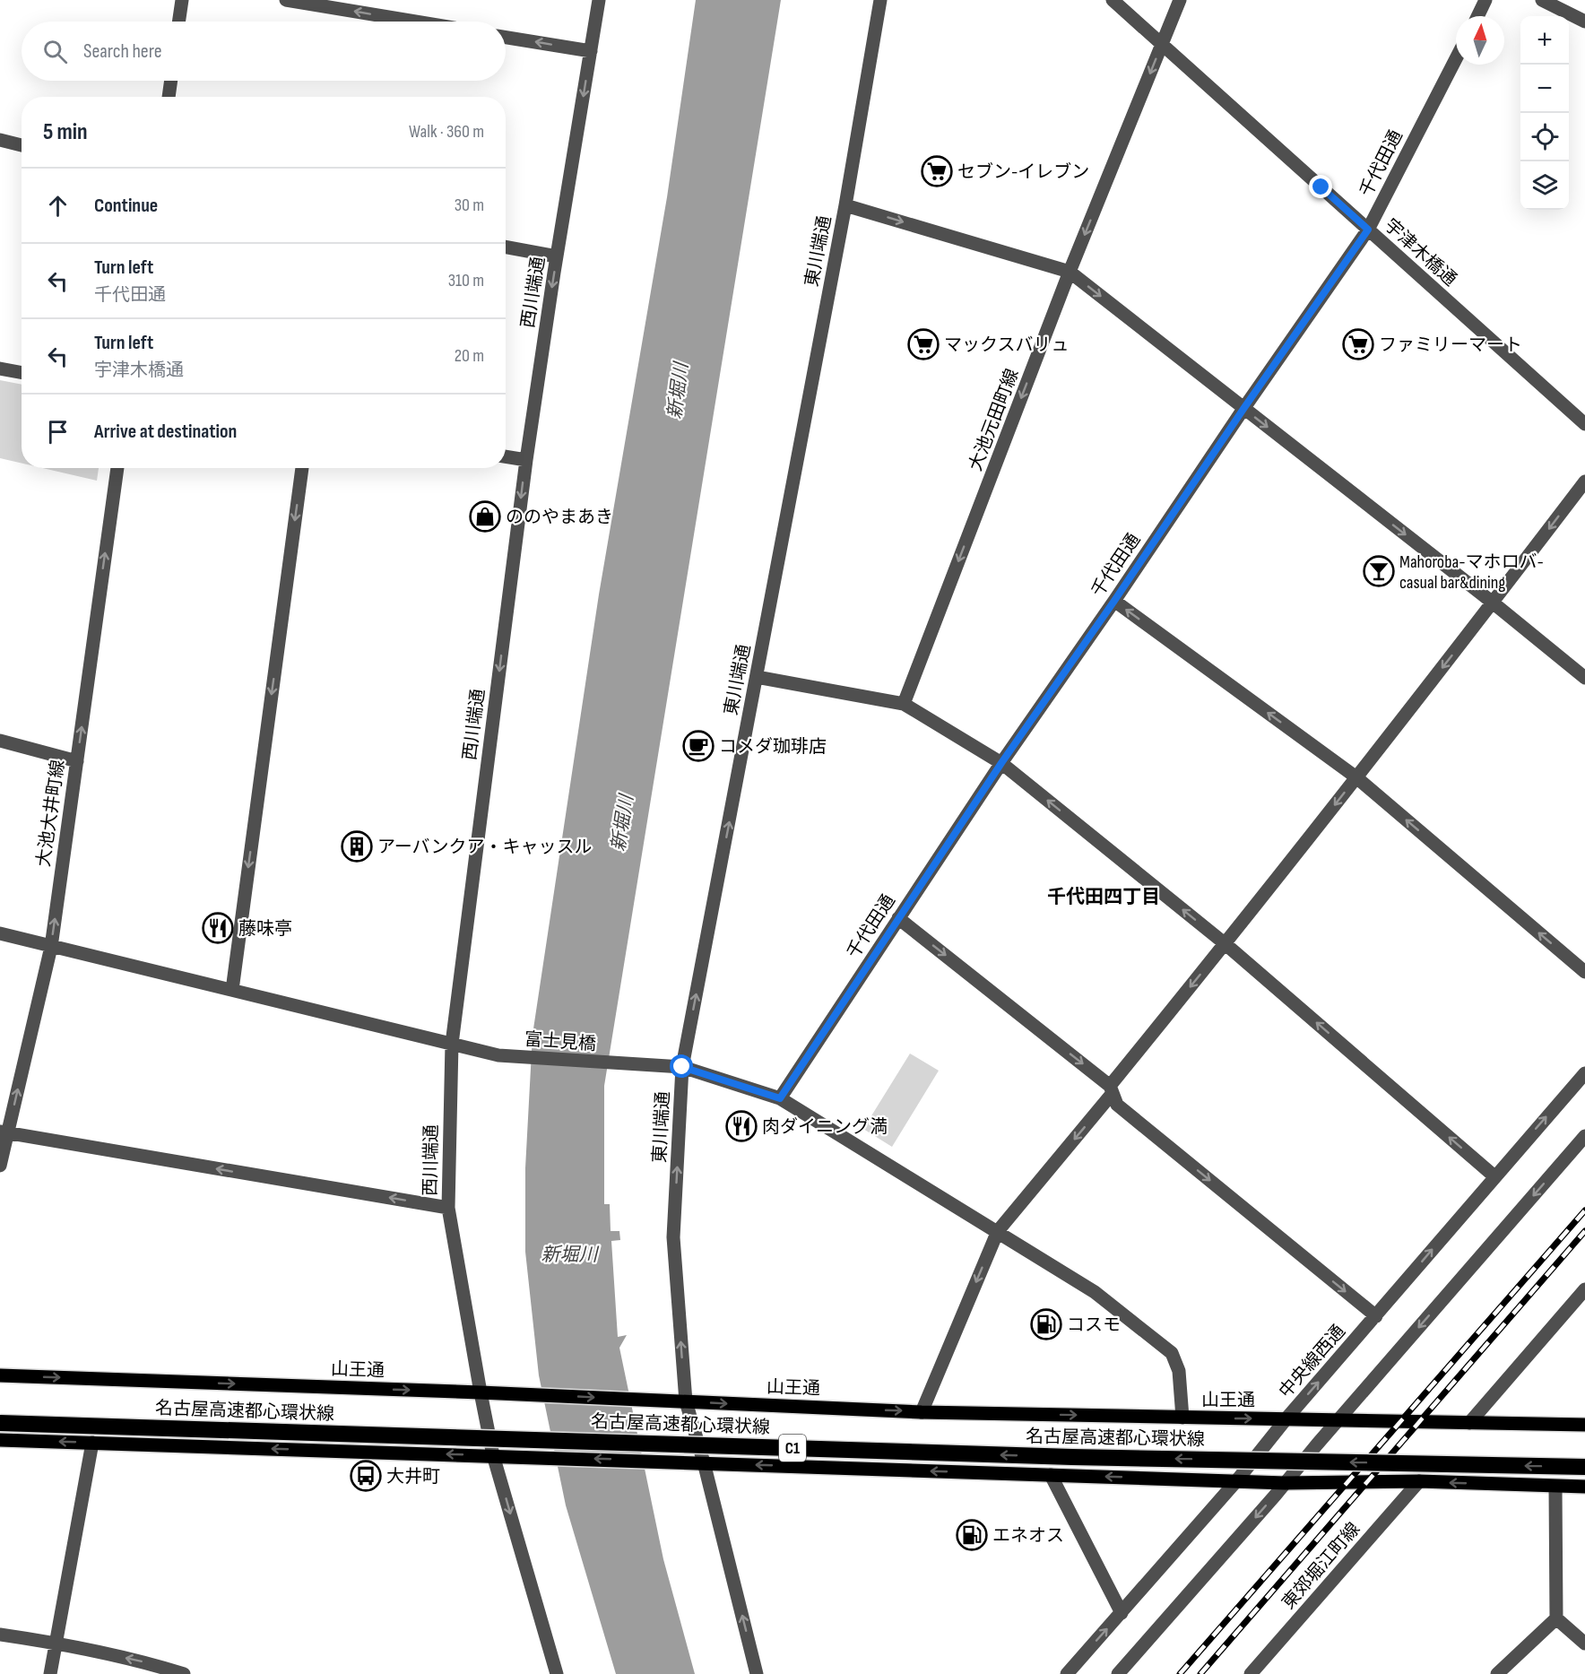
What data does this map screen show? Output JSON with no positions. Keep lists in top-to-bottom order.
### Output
{
  "streets": {
    "highway": ["名古屋高速都心環状線", "C1"],
    "main road": ["山王通"],
    "street": [
      "千代田通",
      "東川端通",
      "宇津木橋通",
      "西川端通",
      "大池元田町線",
      "大池大井町線",
      "富士見橋",
      "中央線西通",
      "東郊堀江町線"
    ]
  },
  "crossings": [
    ["千代田通", "宇津木橋通"],
    ["千代田通", "富士見橋"],
    ["東川端通", "富士見橋"],
    ["東川端通", "山王通"],
    ["宇津木橋通", "大池元田町線"],
    ["西川端通", "富士見橋"],
    ["西川端通", "山王通"],
    ["大池大井町線", "富士見橋"],
    ["富士見橋", "山王通"],
    ["中央線西通", "山王通"]
  ],
  "one_way": [
    "東川端通",
    "西川端通",
    "大池元田町線",
    "大池大井町線",
    "名古屋高速都心環状線"
  ],
  "districts": ["千代田四丁目"],
  "water": ["新堀川"],
  "places": {
    "supermarket": ["セブン-イレブン", "マックスバリュ", "ファミリーマート"],
    "shop": ["ののやまあき"],
    "bar": ["Mahoroba-マホロバ- casual bar&dining"],
    "cafe": ["コメダ珈琲店"],
    "building": ["アーバンクア・キャッスル"],
    "restaurant": ["藤味亭", "肉ダイニング満"],
    "fuel station": ["コスモ", "エネオス"],
    "bus stop": ["大井町"]
  },
  "north": "top",
  "page": {
    "map_buttons": ["+", "−"],
    "search": "Search here",
    "heading": ["5 min", "Walk · 360 m"],
    "list": [
      ["Continue", "30 m"],
      ["Turn left", "千代田通", "310 m"],
      ["Turn left", "宇津木橋通", "20 m"],
      "Arrive at destination"
    ]
  }
}
